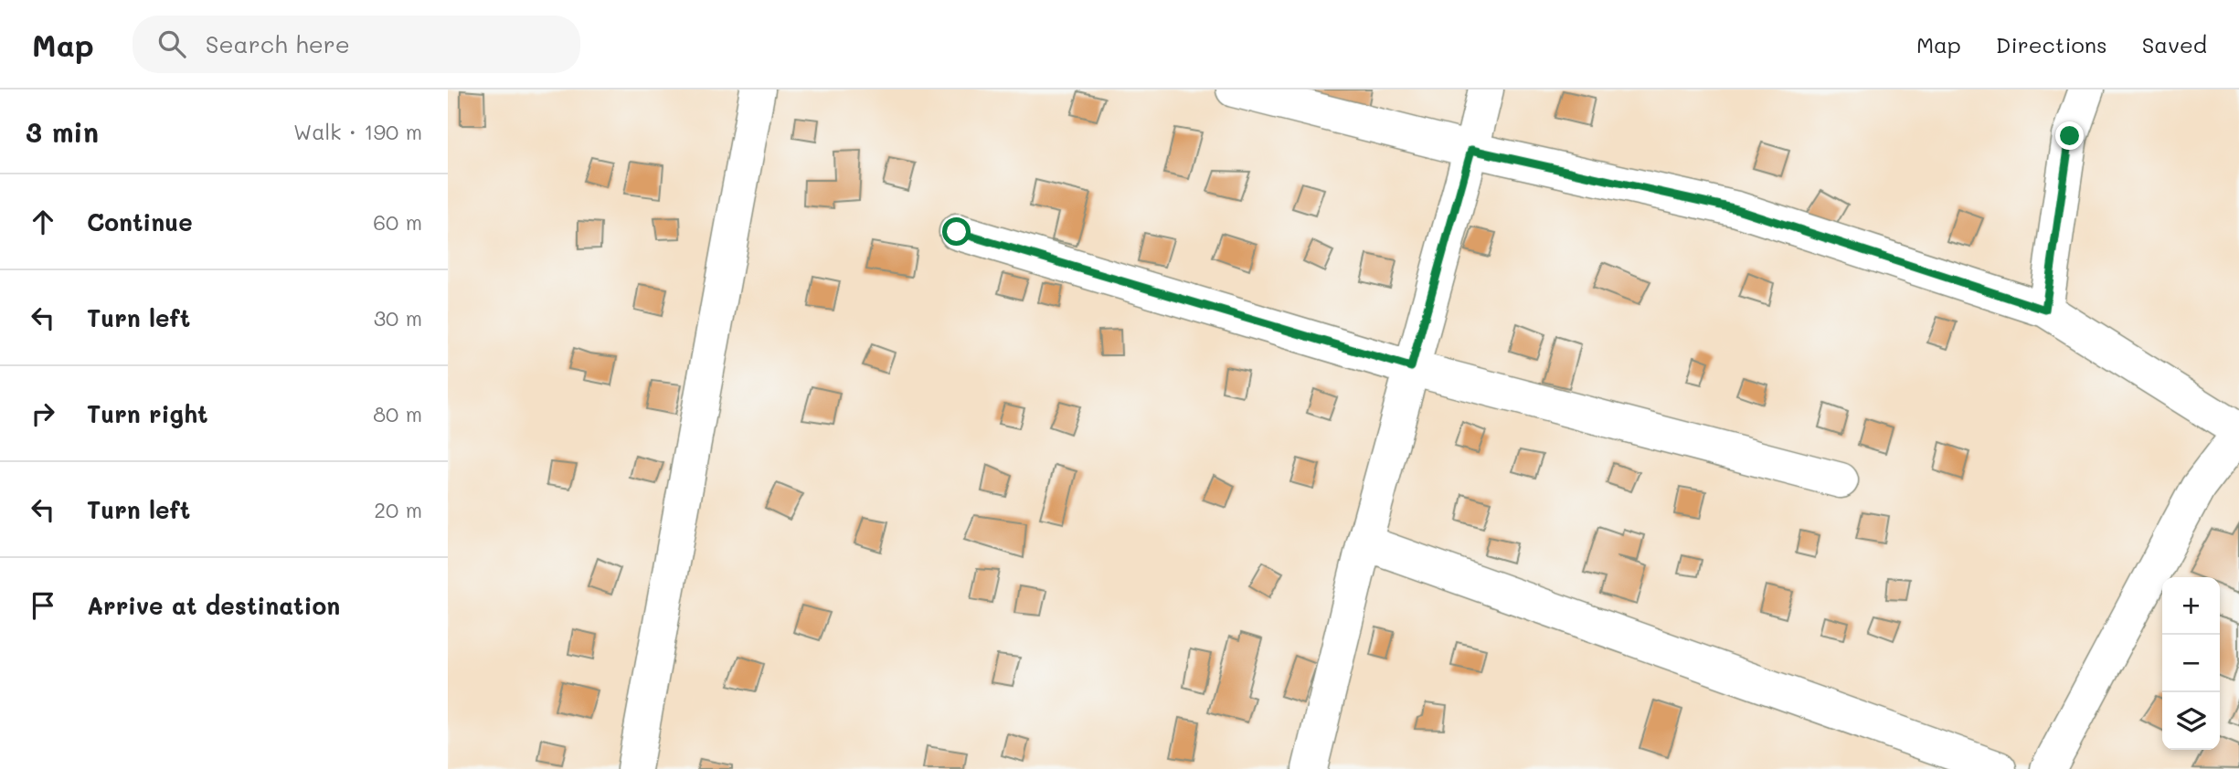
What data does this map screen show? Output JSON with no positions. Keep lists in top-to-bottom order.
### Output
{
  "page": {
    "header": "Map",
    "search": "Search here",
    "nav": ["Map", "Directions", "Saved"],
    "heading": ["3 min", "Walk · 190 m"],
    "list": [
      ["Continue", "60 m"],
      ["Turn left", "30 m"],
      ["Turn right", "80 m"],
      ["Turn left", "20 m"],
      "Arrive at destination"
    ],
    "map_buttons": ["+", "−"]
  }
}
